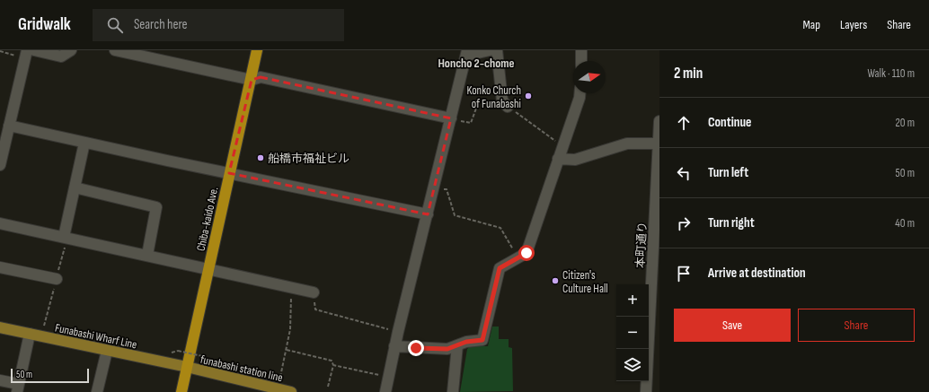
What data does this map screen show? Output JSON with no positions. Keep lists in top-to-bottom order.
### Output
{
  "streets": {
    "highway": ["Chiba-kaido Ave."],
    "main road": ["Funabashi Wharf Line", "funabashi station line"],
    "street": ["本町通り"]
  },
  "crossings": [
    ["Chiba-kaido Ave.", "Funabashi Wharf Line"],
    ["Chiba-kaido Ave.", "funabashi station line"],
    ["Funabashi Wharf Line", "funabashi station line"]
  ],
  "districts": ["Honcho 2-chome"],
  "places": ["Konko Church of Funabashi", "船橋市福祉ビル", "Citizen's Culture Hall"],
  "scale_bar": "50 m",
  "north": "right",
  "page": {
    "header": "Gridwalk",
    "search": "Search here",
    "nav": ["Map", "Layers", "Share"],
    "heading": ["2 min", "Walk · 110 m"],
    "list": [
      ["Continue", "20 m"],
      ["Turn left", "50 m"],
      ["Turn right", "40 m"],
      "Arrive at destination"
    ],
    "map_buttons": ["+", "−"],
    "buttons": ["Save", "Share"],
    "scale": "50 m"
  }
}
